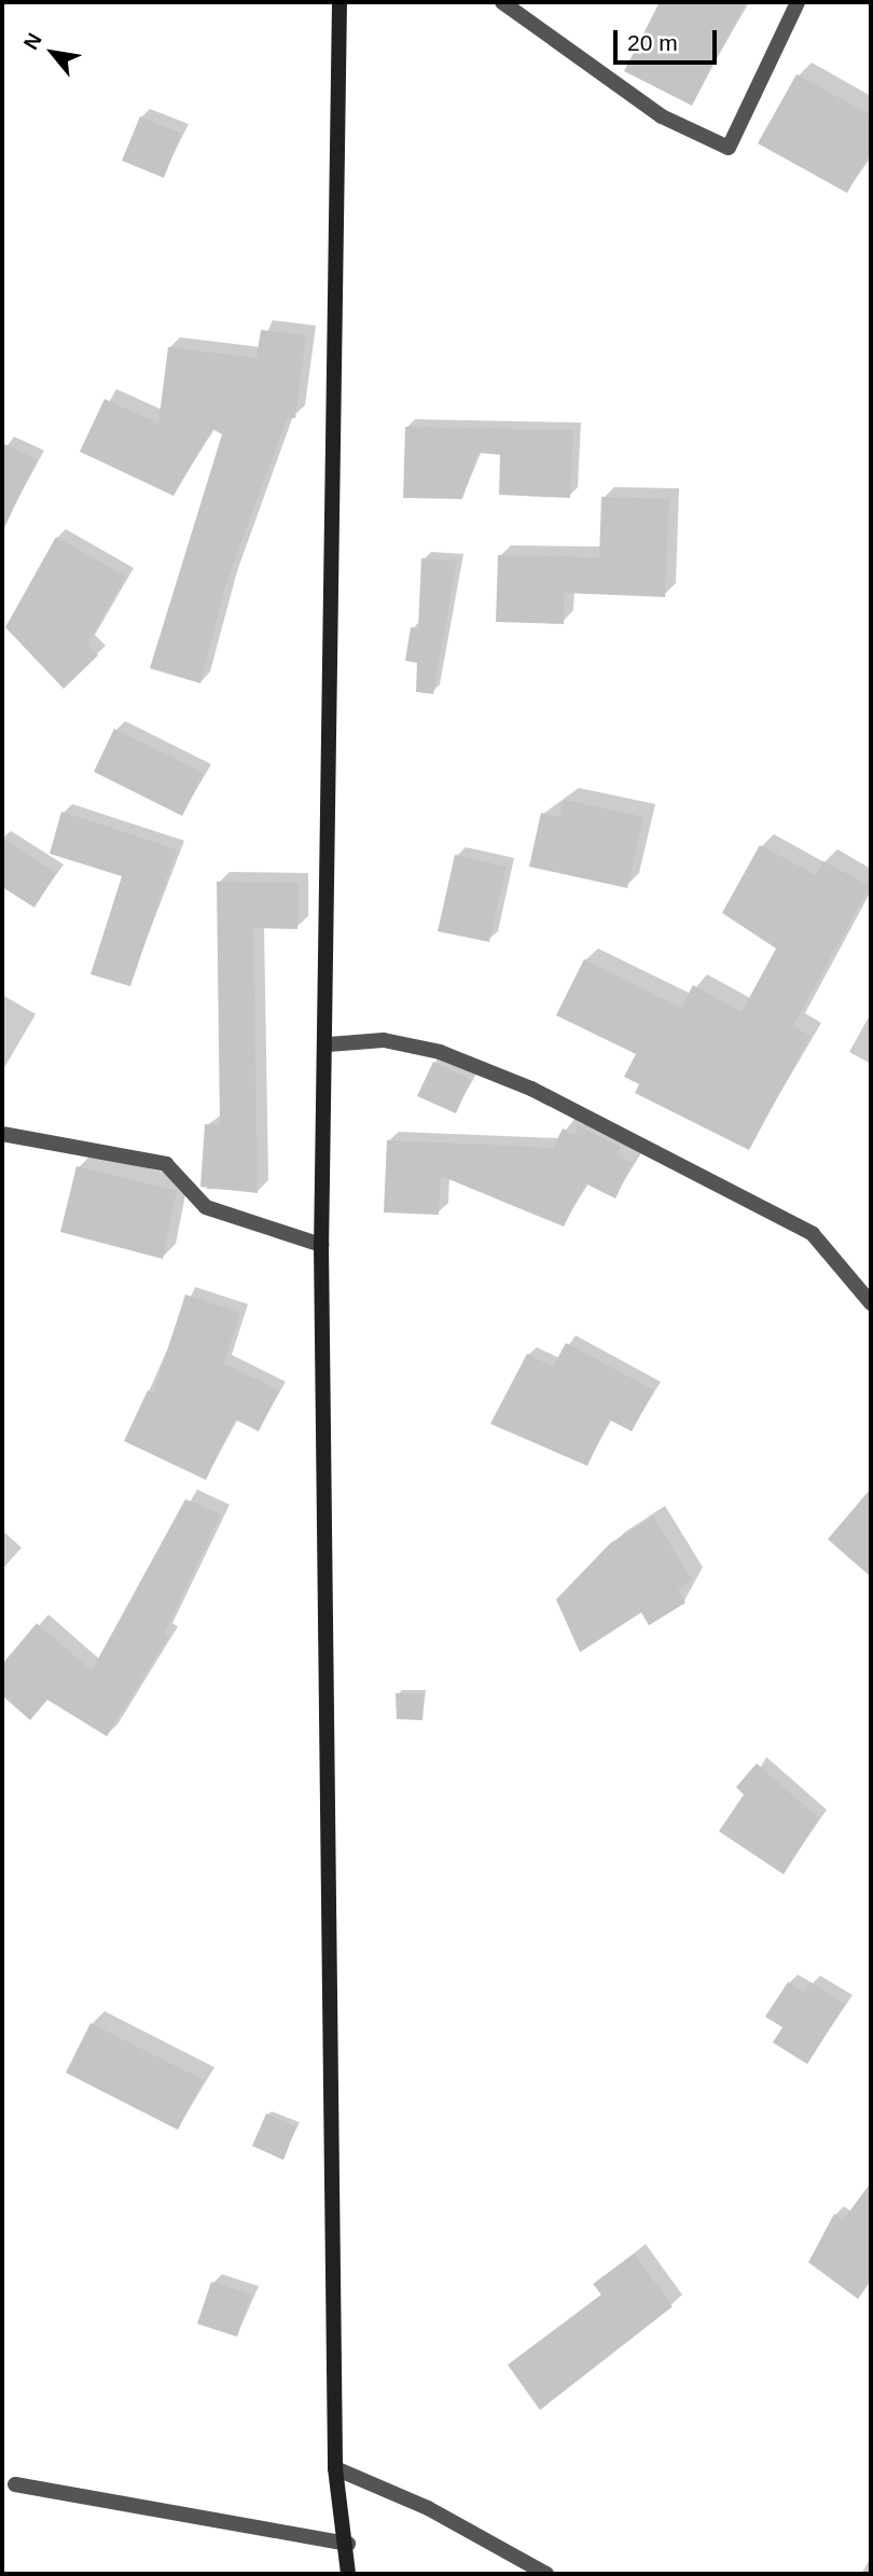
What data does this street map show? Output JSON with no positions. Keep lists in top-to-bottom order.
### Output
{
  "scale_bar": "20 m",
  "north": "top left"
}
